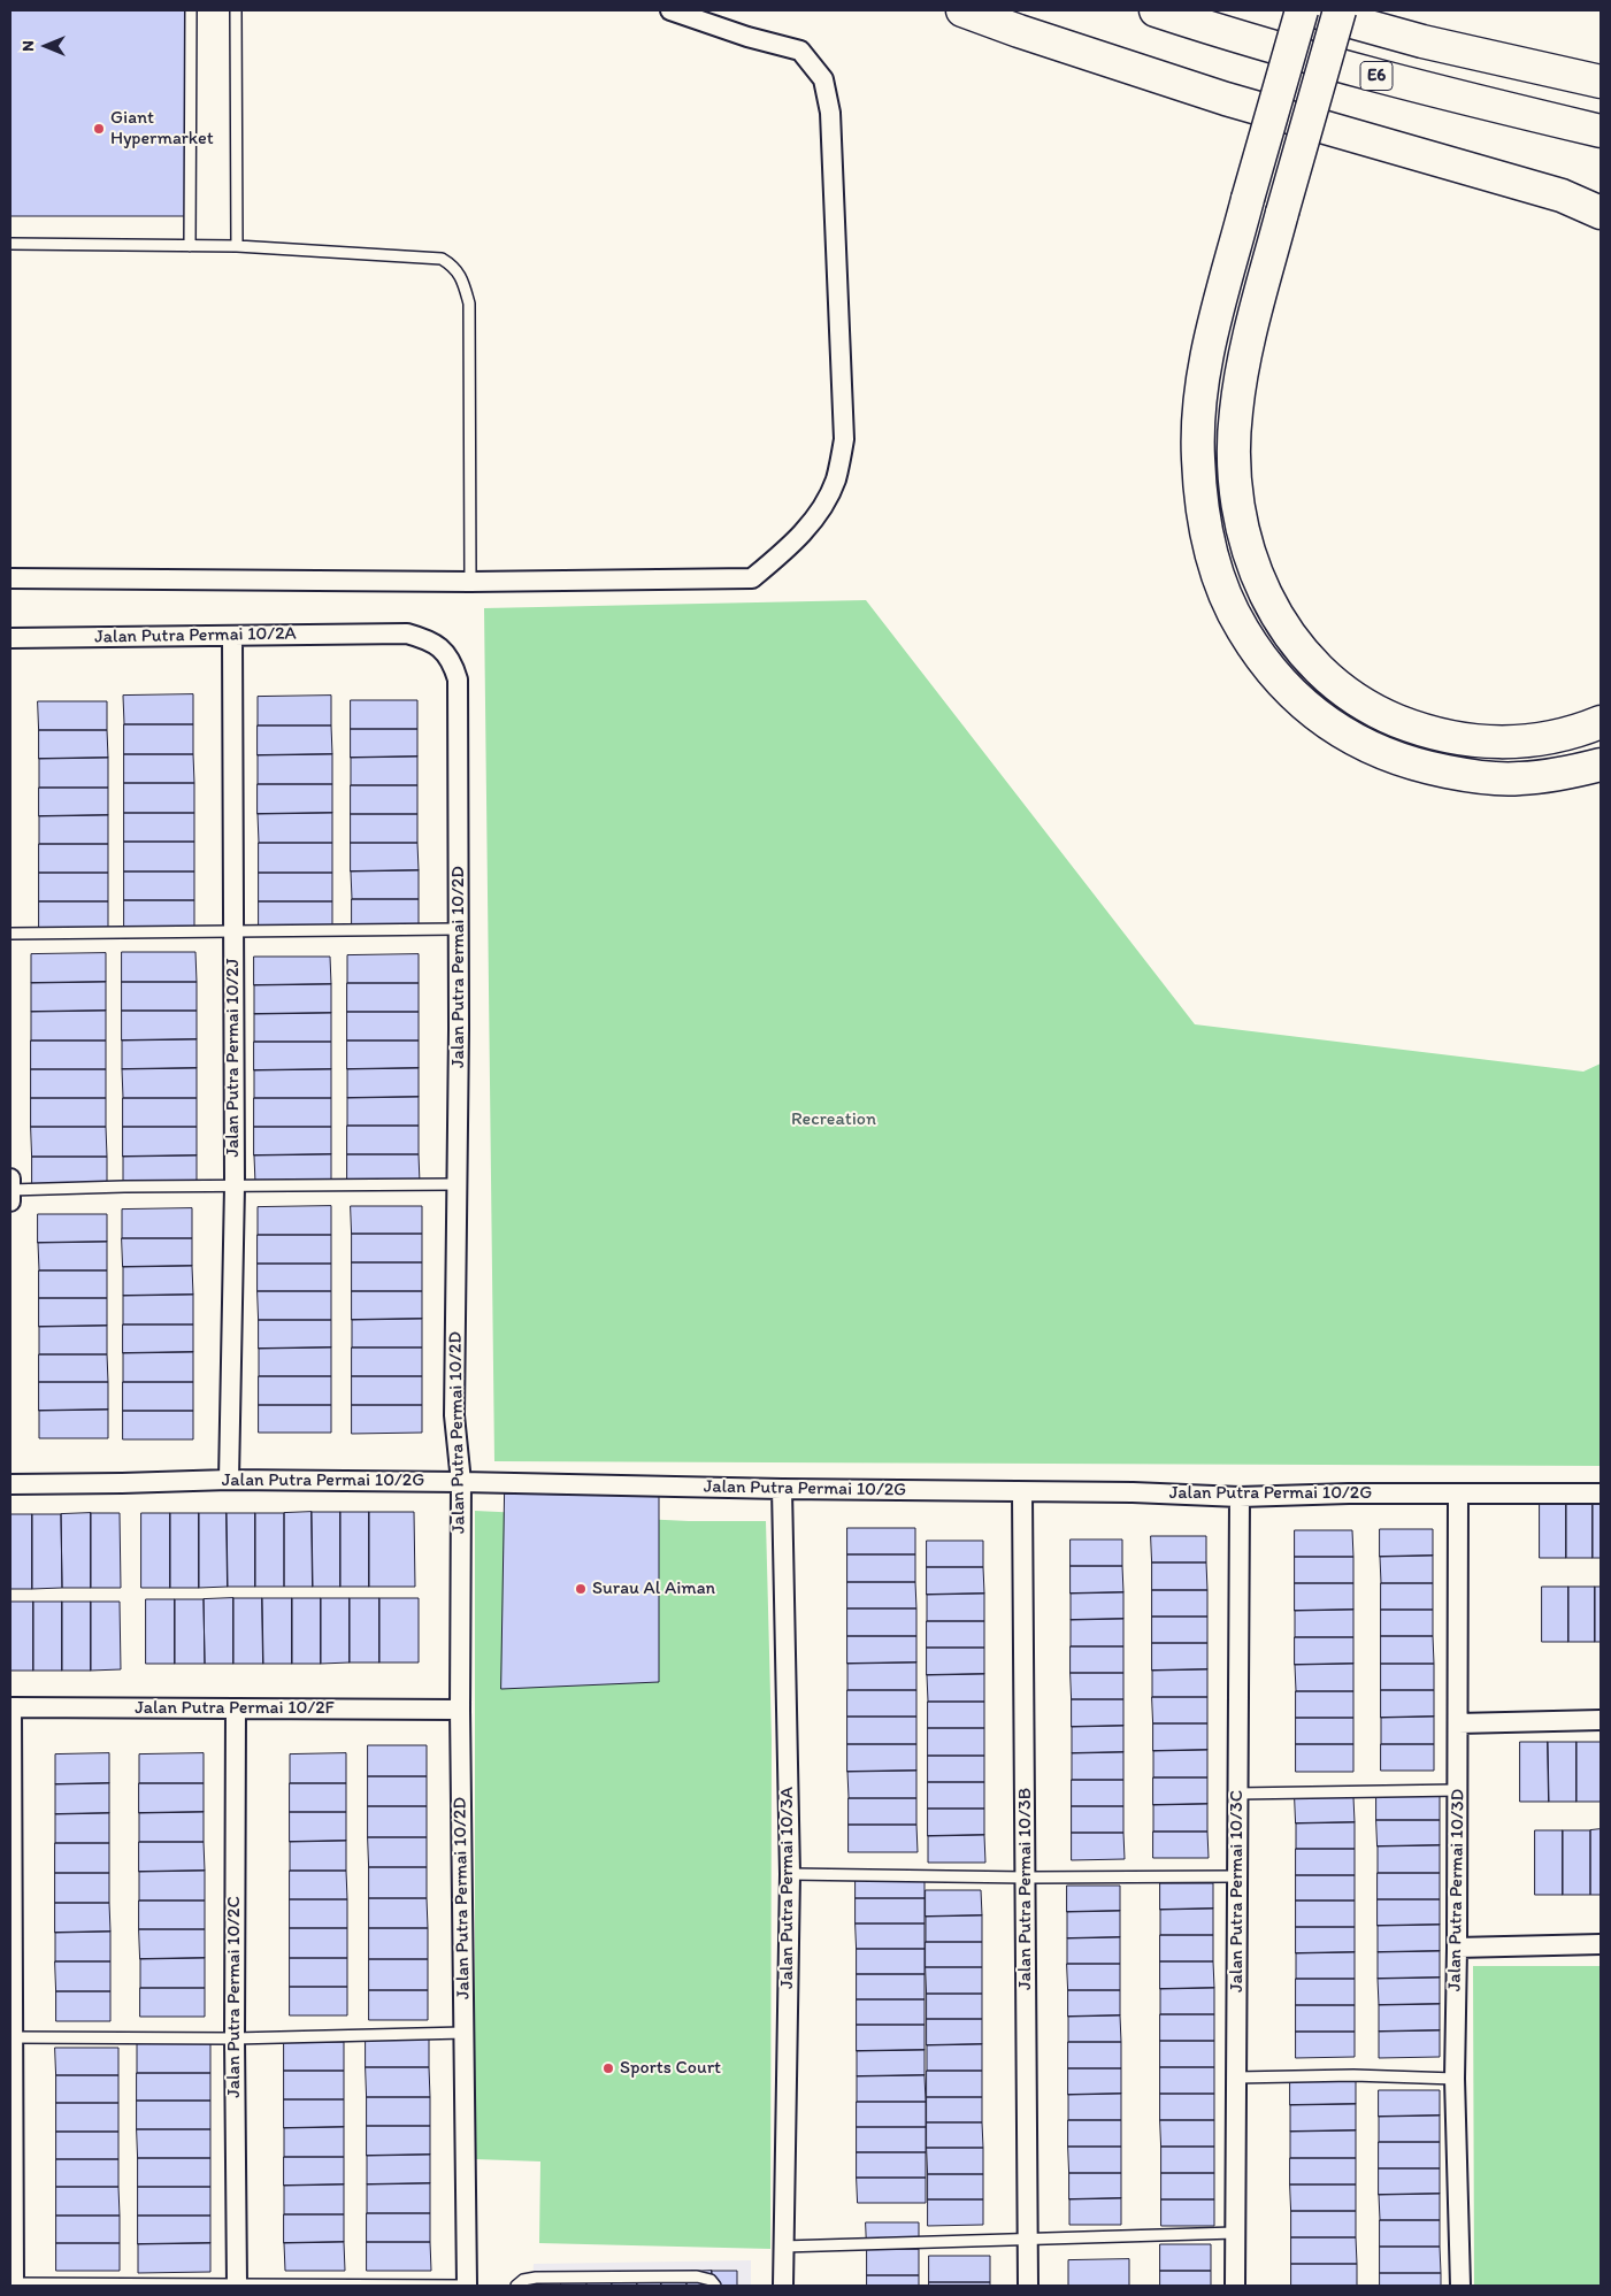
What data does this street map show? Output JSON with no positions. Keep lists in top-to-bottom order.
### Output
{
  "streets": {
    "highway": ["E6"],
    "street": [
      "Jalan Putra Permai 10/2A",
      "Jalan Putra Permai 10/2D",
      "Jalan Putra Permai 10/2J",
      "Jalan Putra Permai 10/2G",
      "Jalan Putra Permai 10/2F",
      "Jalan Putra Permai 10/3A",
      "Jalan Putra Permai 10/3B",
      "Jalan Putra Permai 10/3D",
      "Jalan Putra Permai 10/3C",
      "Jalan Putra Permai 10/2C"
    ]
  },
  "crossings": [
    ["Jalan Putra Permai 10/2A", "Jalan Putra Permai 10/2D"],
    ["Jalan Putra Permai 10/2A", "Jalan Putra Permai 10/2J"],
    ["Jalan Putra Permai 10/2D", "Jalan Putra Permai 10/2G"],
    ["Jalan Putra Permai 10/2D", "Jalan Putra Permai 10/2F"],
    ["Jalan Putra Permai 10/2J", "Jalan Putra Permai 10/2G"],
    ["Jalan Putra Permai 10/2G", "Jalan Putra Permai 10/3A"],
    ["Jalan Putra Permai 10/2G", "Jalan Putra Permai 10/3B"],
    ["Jalan Putra Permai 10/2G", "Jalan Putra Permai 10/3D"],
    ["Jalan Putra Permai 10/2G", "Jalan Putra Permai 10/3C"],
    ["Jalan Putra Permai 10/2F", "Jalan Putra Permai 10/2C"]
  ],
  "parks": ["Recreation"],
  "places": ["Giant Hypermarket", "Surau Al Aiman", "Sports Court"],
  "north": "left"
}
